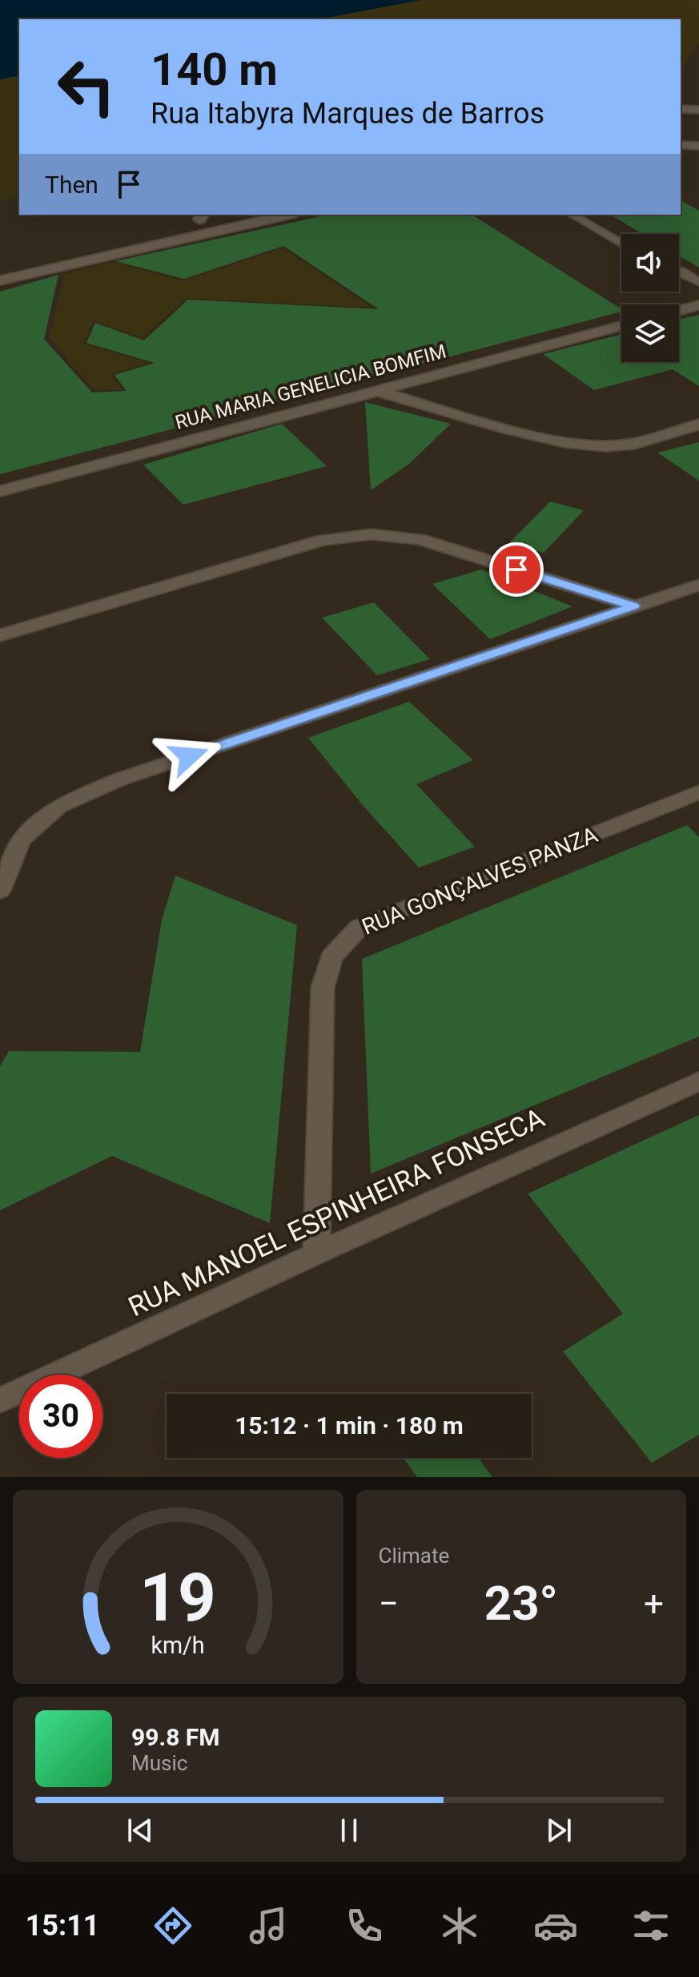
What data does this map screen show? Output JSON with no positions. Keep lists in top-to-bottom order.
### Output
{
  "streets": {
    "street": ["RUA MARIA GENELICIA BOMFIM", "RUA GONÇALVES PANZA", "RUA MANOEL ESPINHEIRA FONSECA"]
  },
  "crossings": [
    ["RUA GONÇALVES PANZA", "RUA MANOEL ESPINHEIRA FONSECA"]
  ],
  "page": {
    "turn": ["140 m", "Rua Itabyra Marques de Barros"],
    "then": "Then",
    "limit": "30",
    "trip": "15:12 · 1 min · 180 m",
    "tile": "Climate",
    "heat": ["−", "23°", "+"],
    "song": ["99.8 FM", "Music"],
    "tabs": "15:11",
    "gauge": ["19", "km/h"]
  }
}
